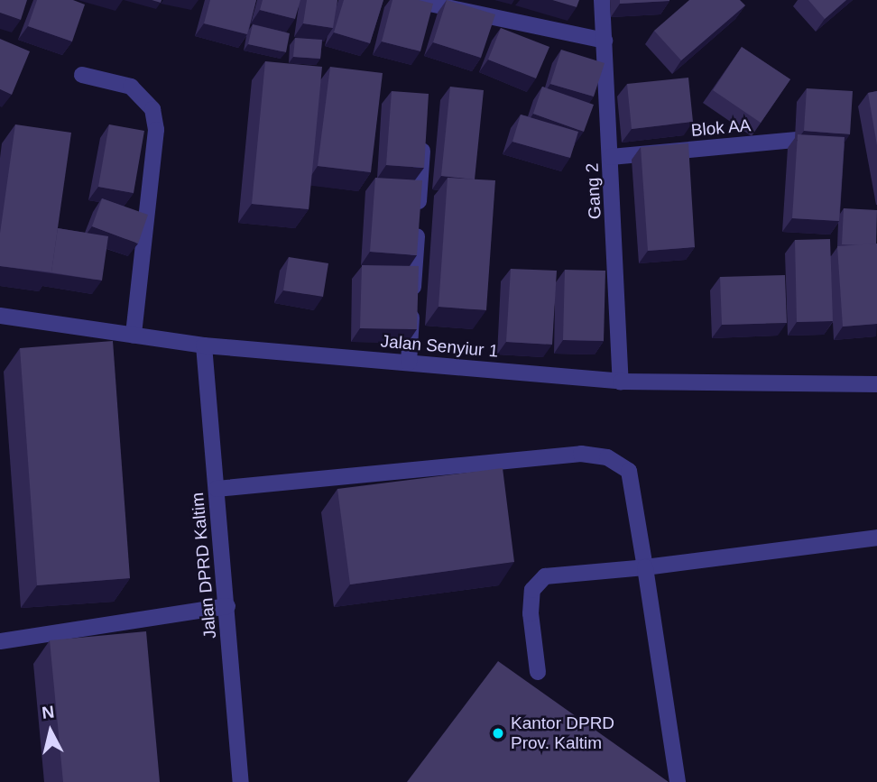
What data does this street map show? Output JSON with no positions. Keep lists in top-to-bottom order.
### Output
{
  "streets": {
    "street": [
      "Blok AA",
      "Gang 2",
      "Jalan Senyiur 1",
      "Jalan DPRD Kaltim"
    ]
  },
  "crossings": [
    ["Blok AA", "Gang 2"],
    ["Gang 2", "Jalan Senyiur 1"],
    ["Jalan Senyiur 1", "Jalan DPRD Kaltim"]
  ],
  "places": ["Kantor DPRD Prov. Kaltim"],
  "north": "top"
}
